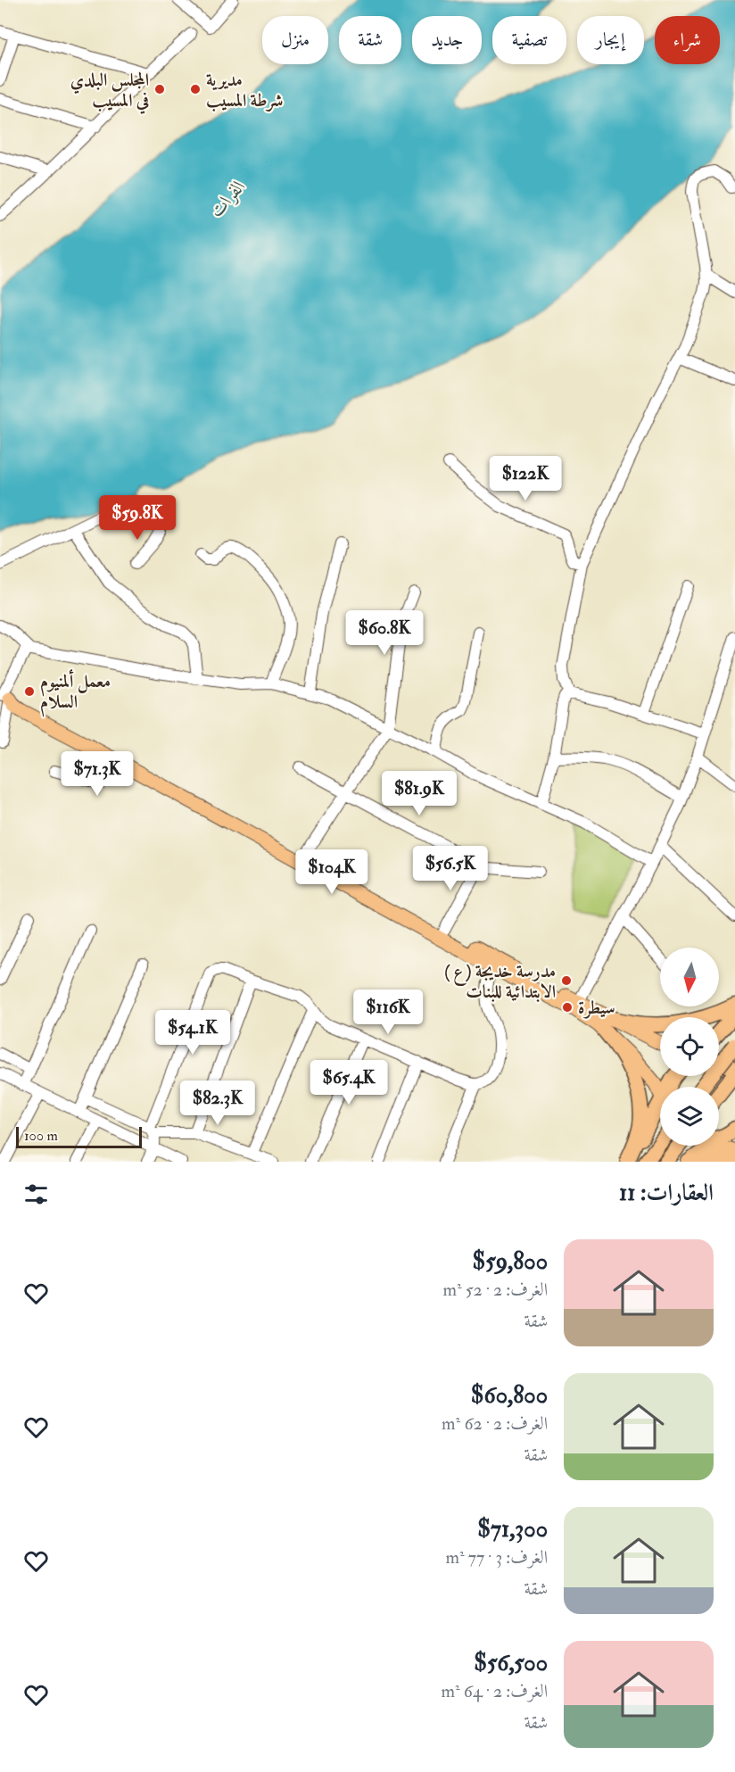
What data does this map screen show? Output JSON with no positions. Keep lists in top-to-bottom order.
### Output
{
  "water": ["الفرات"],
  "places": [
    "المجلس البلدي في المسيب",
    "مديرية شرطة المسيب",
    "معمل ألمنيوم السلام",
    "مدرسة خديجة ( ع ) الابتدائية للبنات",
    "سيطرة"
  ],
  "scale_bar": "100 m",
  "north": "bottom",
  "page": {
    "chip": [
      "شراء",
      "إيجار",
      "تصفية",
      "جديد",
      "شقة",
      "منزل"
    ],
    "price": [
      "$122K",
      "$59.8K",
      "$60.8K",
      "$71.3K",
      "$81.9K",
      "$56.5K",
      "$104K",
      "$116K",
      "$54.1K",
      "$65.4K",
      "$82.3K"
    ],
    "scale": "100 m",
    "heading": "العقارات: 11",
    "list": [
      {
        "name": "$59,800",
        "note": "الغرف: 2 · 52 m² · شقة"
      },
      {
        "name": "$60,800",
        "note": "الغرف: 2 · 62 m² · شقة"
      },
      {
        "name": "$71,300",
        "note": "الغرف: 3 · 77 m² · شقة"
      },
      {
        "name": "$56,500",
        "note": "الغرف: 2 · 64 m² · شقة"
      }
    ]
  }
}
